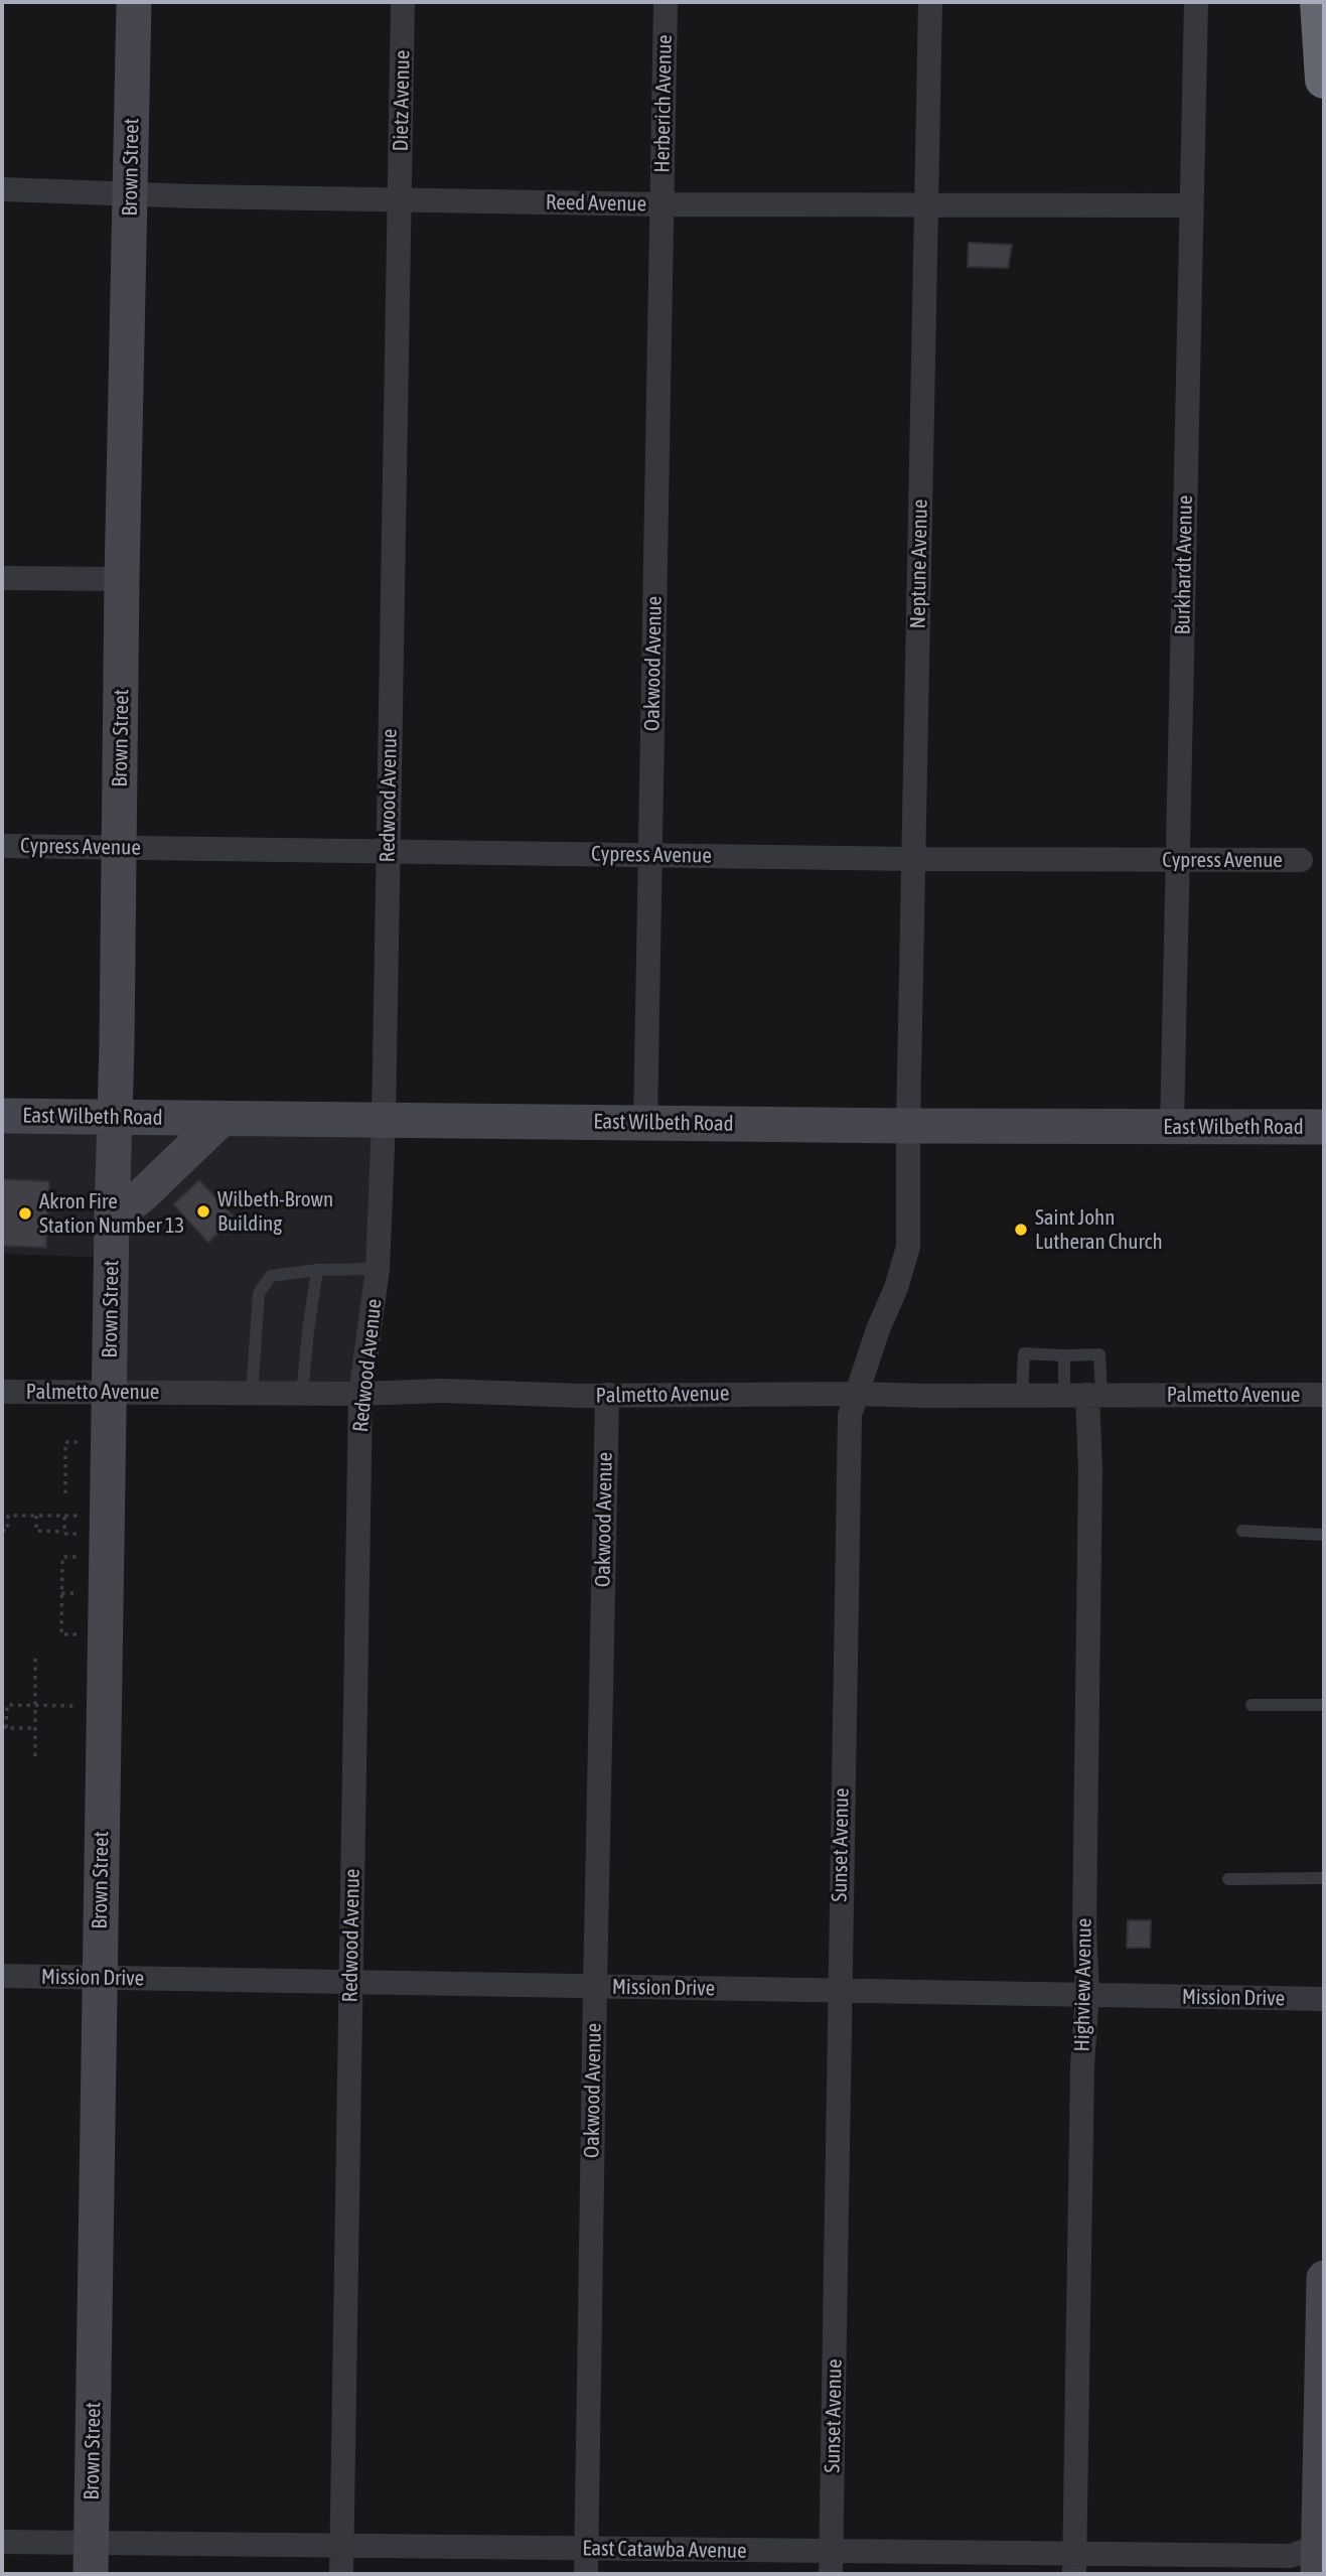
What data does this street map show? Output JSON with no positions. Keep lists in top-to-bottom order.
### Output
{
  "streets": {
    "main road": ["Brown Street", "East Wilbeth Road"],
    "street": [
      "Dietz Avenue",
      "Herberich Avenue",
      "Reed Avenue",
      "Neptune Avenue",
      "Burkhardt Avenue",
      "Oakwood Avenue",
      "Redwood Avenue",
      "Cypress Avenue",
      "Palmetto Avenue",
      "Sunset Avenue",
      "Mission Drive",
      "Highview Avenue",
      "East Catawba Avenue"
    ]
  },
  "crossings": [
    ["Dietz Avenue", "Reed Avenue"],
    ["Dietz Avenue", "Redwood Avenue"],
    ["Herberich Avenue", "Reed Avenue"],
    ["Herberich Avenue", "Oakwood Avenue"],
    ["Brown Street", "Reed Avenue"],
    ["Brown Street", "Cypress Avenue"],
    ["Brown Street", "East Wilbeth Road"],
    ["Brown Street", "Palmetto Avenue"],
    ["Brown Street", "Mission Drive"],
    ["Brown Street", "East Catawba Avenue"],
    ["Reed Avenue", "Neptune Avenue"],
    ["Reed Avenue", "Burkhardt Avenue"],
    ["Reed Avenue", "Oakwood Avenue"],
    ["Reed Avenue", "Redwood Avenue"],
    ["Neptune Avenue", "Cypress Avenue"],
    ["Neptune Avenue", "East Wilbeth Road"],
    ["Neptune Avenue", "Sunset Avenue"],
    ["Burkhardt Avenue", "Cypress Avenue"],
    ["Burkhardt Avenue", "East Wilbeth Road"],
    ["Oakwood Avenue", "Cypress Avenue"],
    ["Oakwood Avenue", "East Wilbeth Road"],
    ["Oakwood Avenue", "Palmetto Avenue"],
    ["Oakwood Avenue", "Mission Drive"],
    ["Oakwood Avenue", "East Catawba Avenue"],
    ["Redwood Avenue", "Cypress Avenue"],
    ["Redwood Avenue", "East Wilbeth Road"],
    ["Redwood Avenue", "Palmetto Avenue"],
    ["Redwood Avenue", "Mission Drive"],
    ["Redwood Avenue", "East Catawba Avenue"],
    ["East Wilbeth Road", "Sunset Avenue"],
    ["Palmetto Avenue", "Sunset Avenue"],
    ["Palmetto Avenue", "Highview Avenue"],
    ["Sunset Avenue", "Mission Drive"],
    ["Sunset Avenue", "East Catawba Avenue"],
    ["Mission Drive", "Highview Avenue"],
    ["Highview Avenue", "East Catawba Avenue"]
  ],
  "places": ["Wilbeth-Brown Building", "Akron Fire Station Number 13", "Saint John Lutheran Church"]
}
